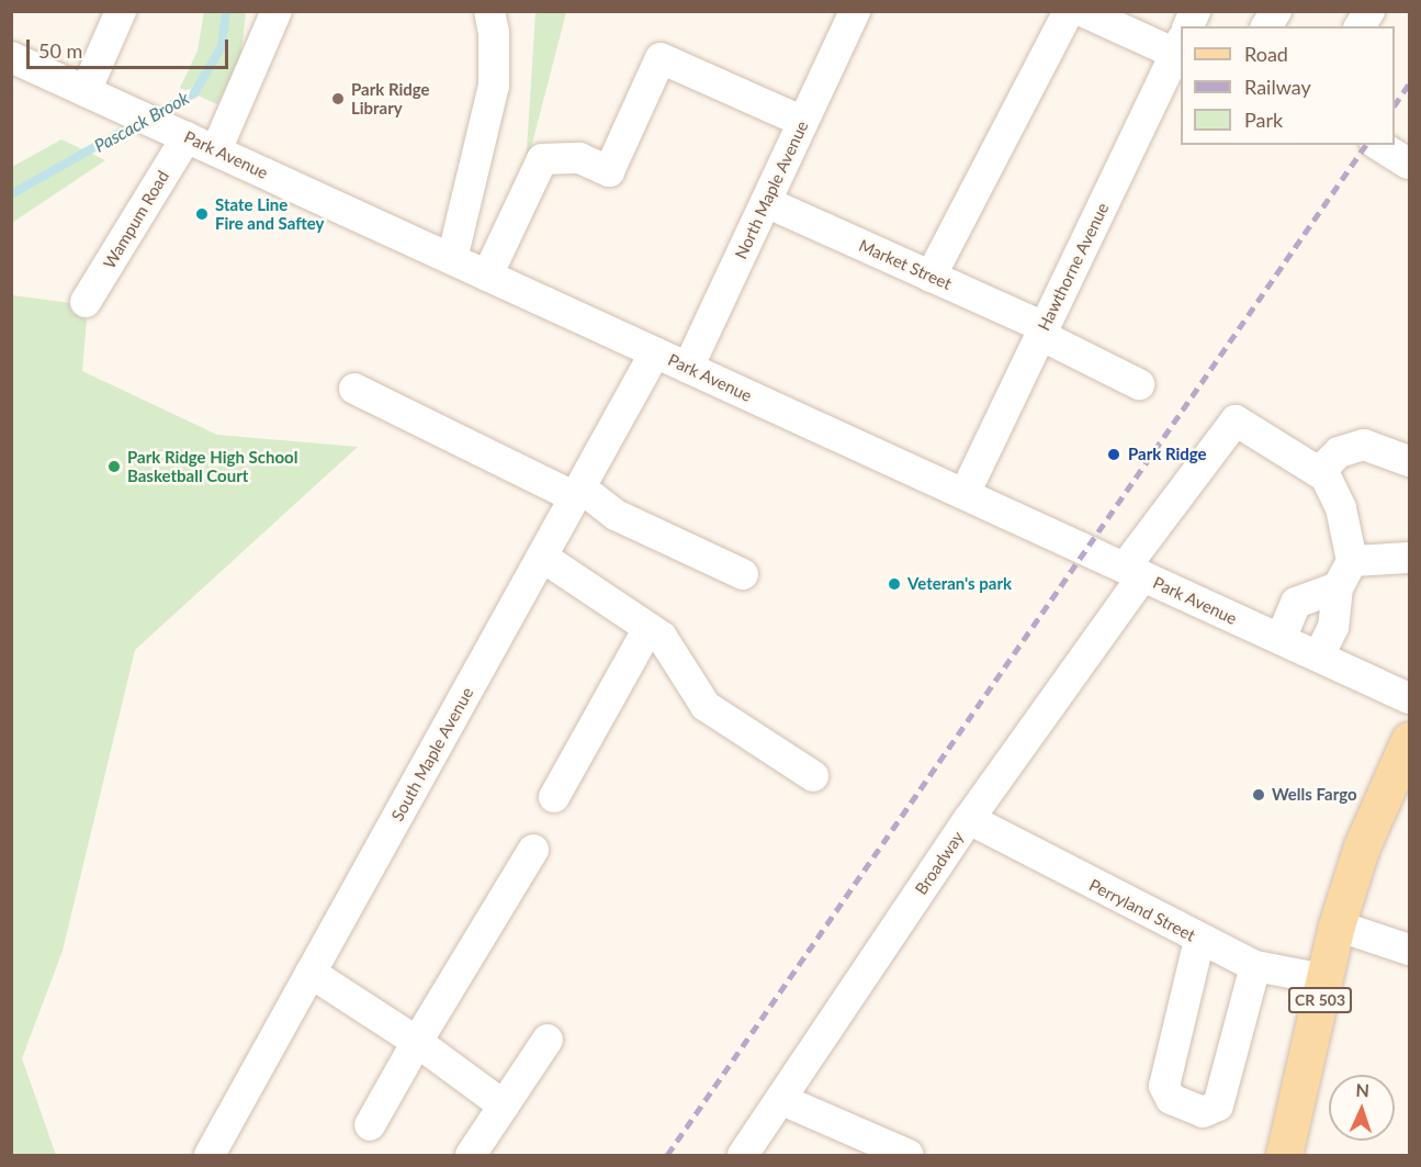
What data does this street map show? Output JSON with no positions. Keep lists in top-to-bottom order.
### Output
{
  "streets": {
    "main road": ["CR 503"],
    "street": [
      "Park Avenue",
      "North Maple Avenue",
      "Wampum Road",
      "Market Street",
      "Hawthorne Avenue",
      "South Maple Avenue",
      "Broadway",
      "Perryland Street"
    ]
  },
  "crossings": [
    ["Park Avenue", "North Maple Avenue"],
    ["Park Avenue", "Wampum Road"],
    ["Park Avenue", "Hawthorne Avenue"],
    ["Park Avenue", "South Maple Avenue"],
    ["Park Avenue", "Broadway"],
    ["North Maple Avenue", "Market Street"],
    ["Market Street", "Hawthorne Avenue"],
    ["Broadway", "Perryland Street"],
    ["Perryland Street", "CR 503"]
  ],
  "water": ["Pascack Brook"],
  "places": [
    "Park Ridge Library",
    "State Line Fire and Saftey",
    "Park Ridge",
    "Park Ridge High School Basketball Court",
    "Veteran's park",
    "Wells Fargo"
  ],
  "legend": ["Road", "Railway", "Park"],
  "scale_bar": "50 m",
  "north": "top"
}
